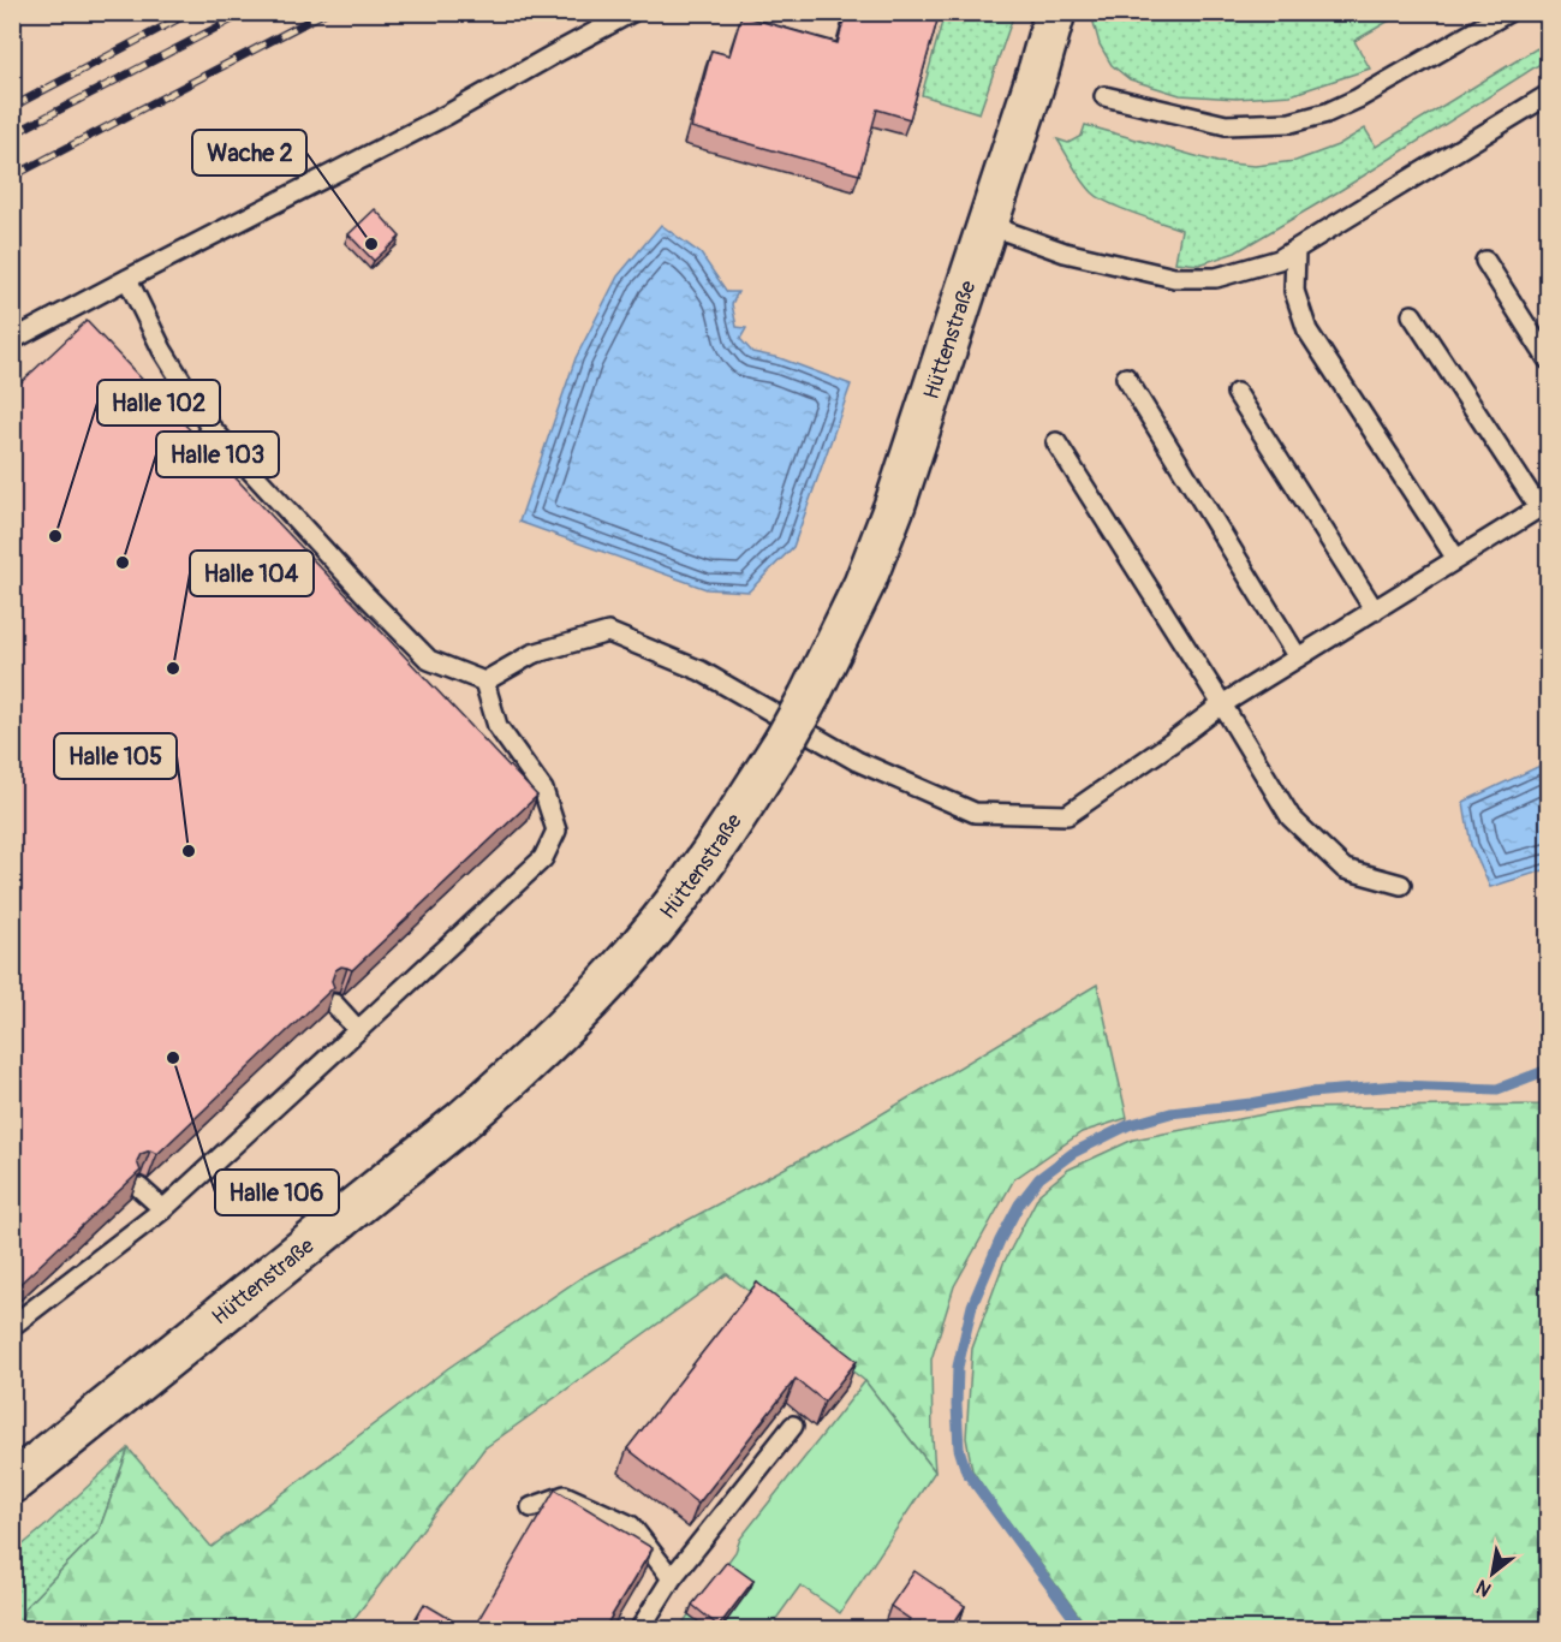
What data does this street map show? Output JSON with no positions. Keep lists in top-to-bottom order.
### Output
{
  "streets": {
    "main road": ["Hüttenstraße"]
  },
  "places": [
    "Wache 2",
    "Halle 102",
    "Halle 103",
    "Halle 104",
    "Halle 105",
    "Halle 106"
  ],
  "north": "bottom left"
}
